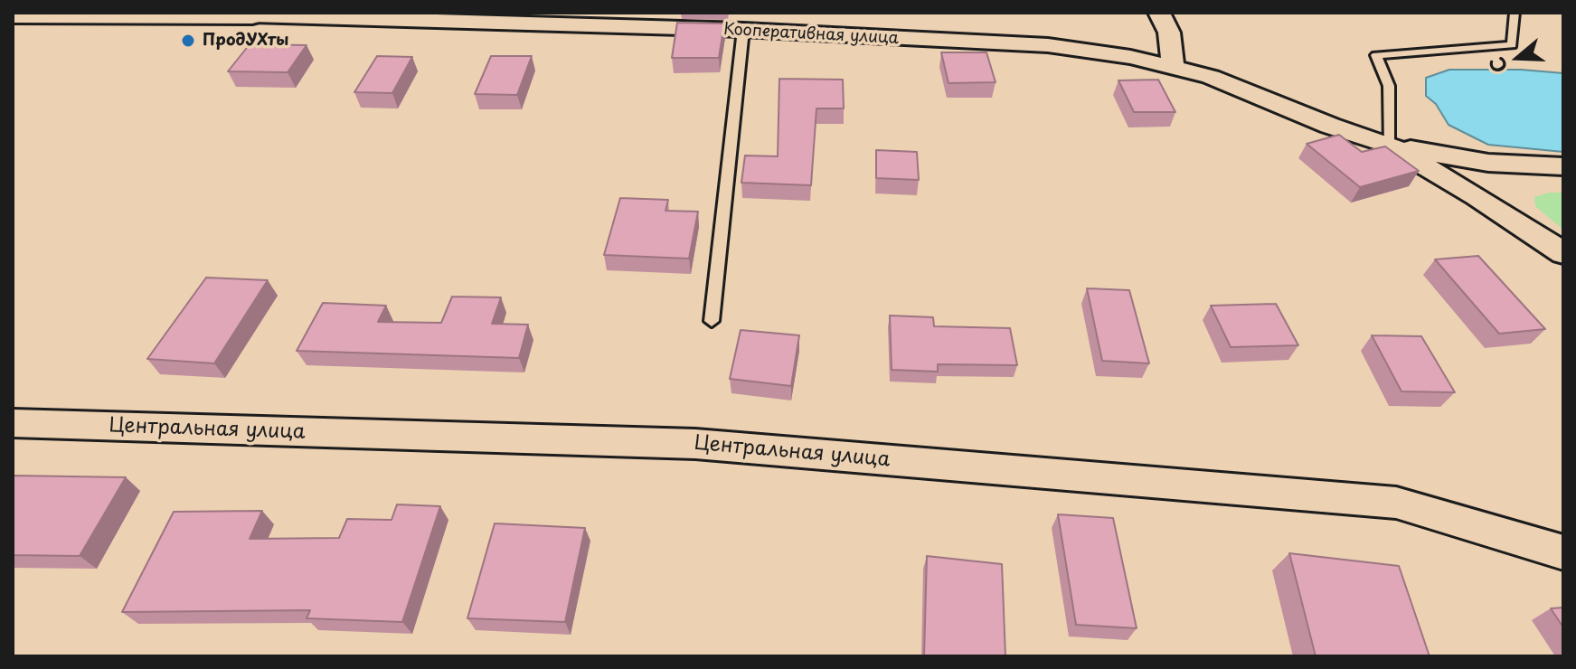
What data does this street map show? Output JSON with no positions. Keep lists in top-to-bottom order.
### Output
{
  "streets": {
    "street": ["Кооперативная улица", "Центральная улица"]
  },
  "places": ["ПродУХты"],
  "north": "left"
}
